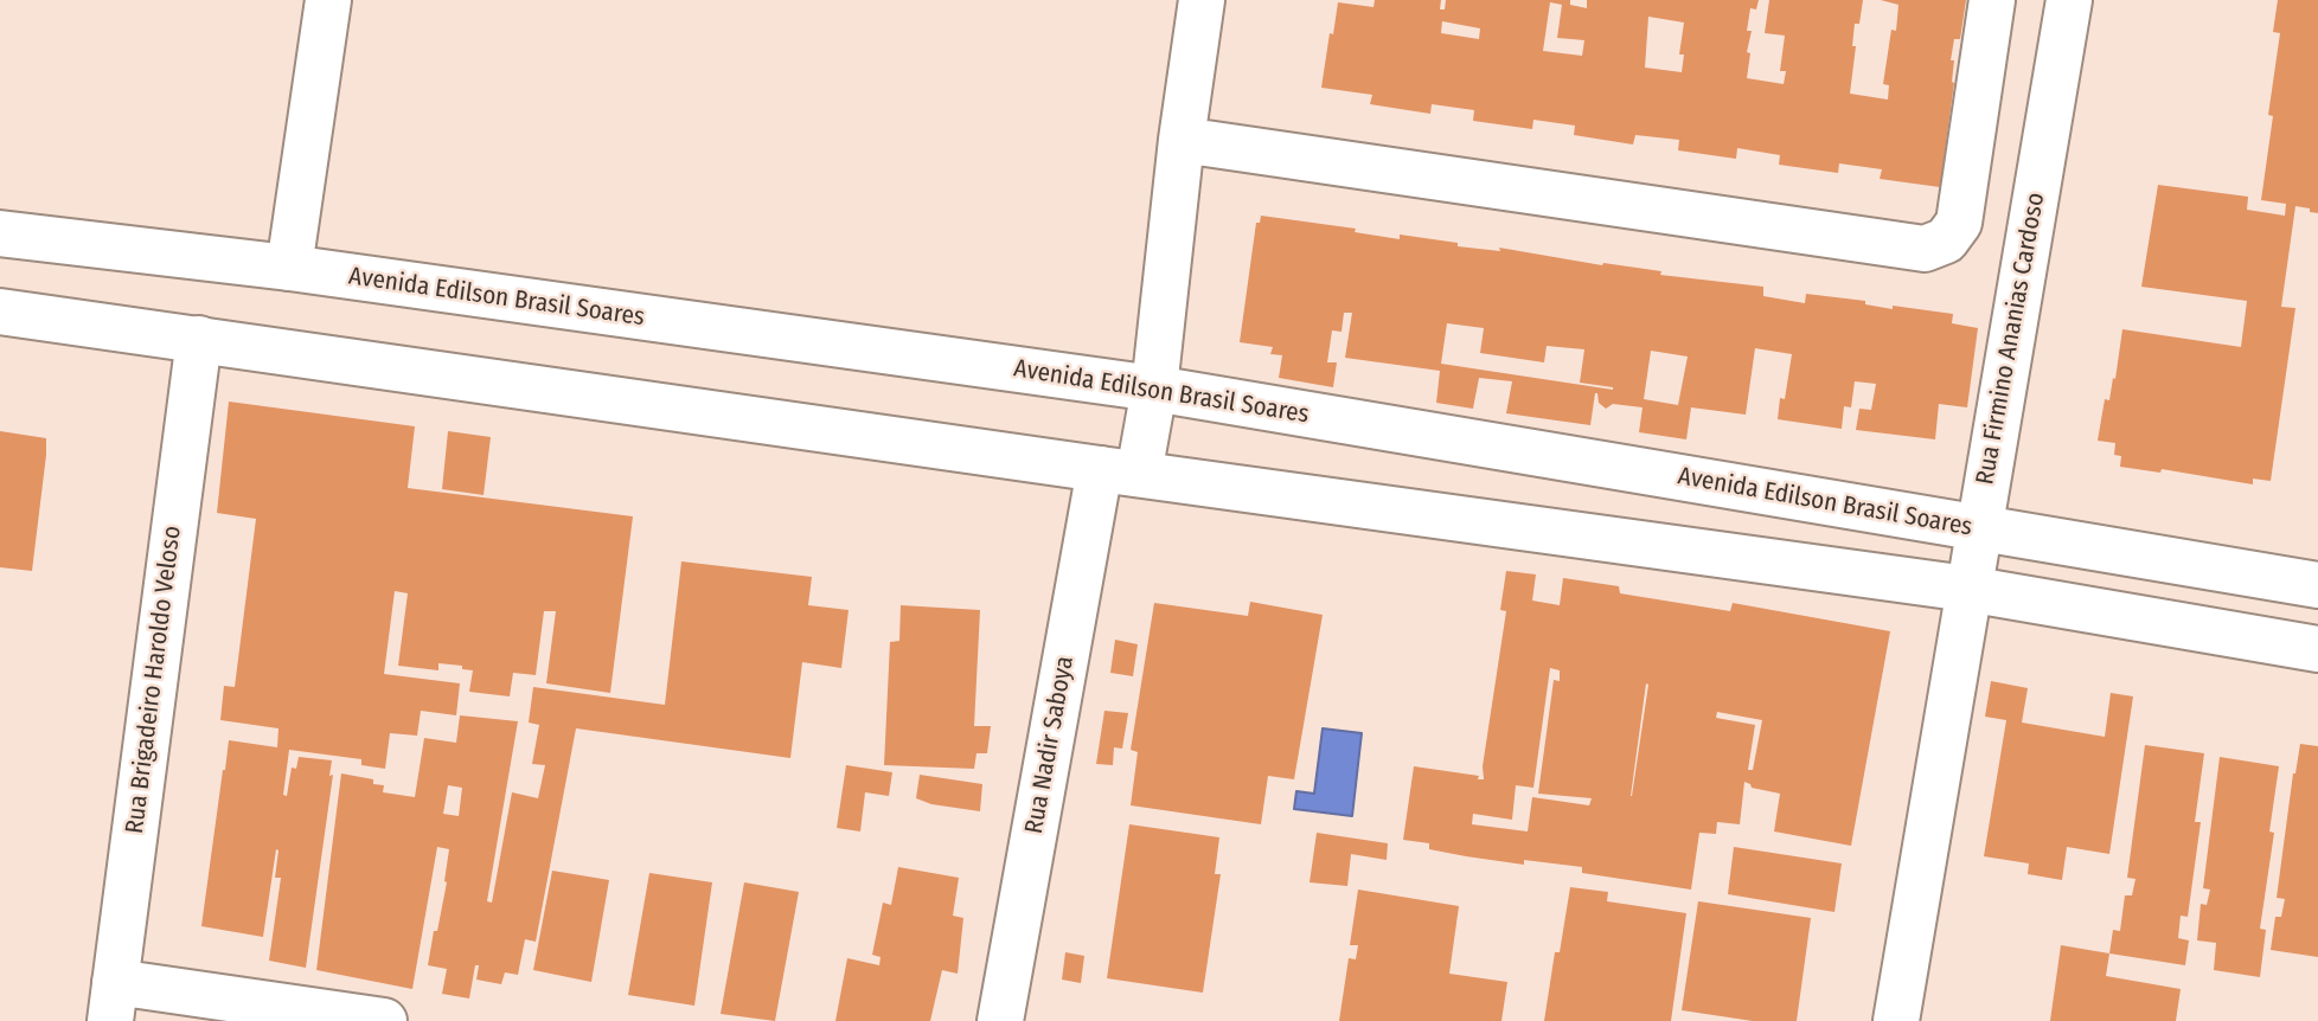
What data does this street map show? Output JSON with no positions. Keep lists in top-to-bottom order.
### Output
{
  "streets": {
    "main road": [
      "Avenida Edilson Brasil Soares",
      "Rua Firmino Ananias Cardoso",
      "Rua Brigadeiro Haroldo Veloso",
      "Rua Nadir Saboya"
    ]
  },
  "crossings": [
    ["Avenida Edilson Brasil Soares", "Rua Firmino Ananias Cardoso"],
    ["Avenida Edilson Brasil Soares", "Rua Nadir Saboya"]
  ]
}
